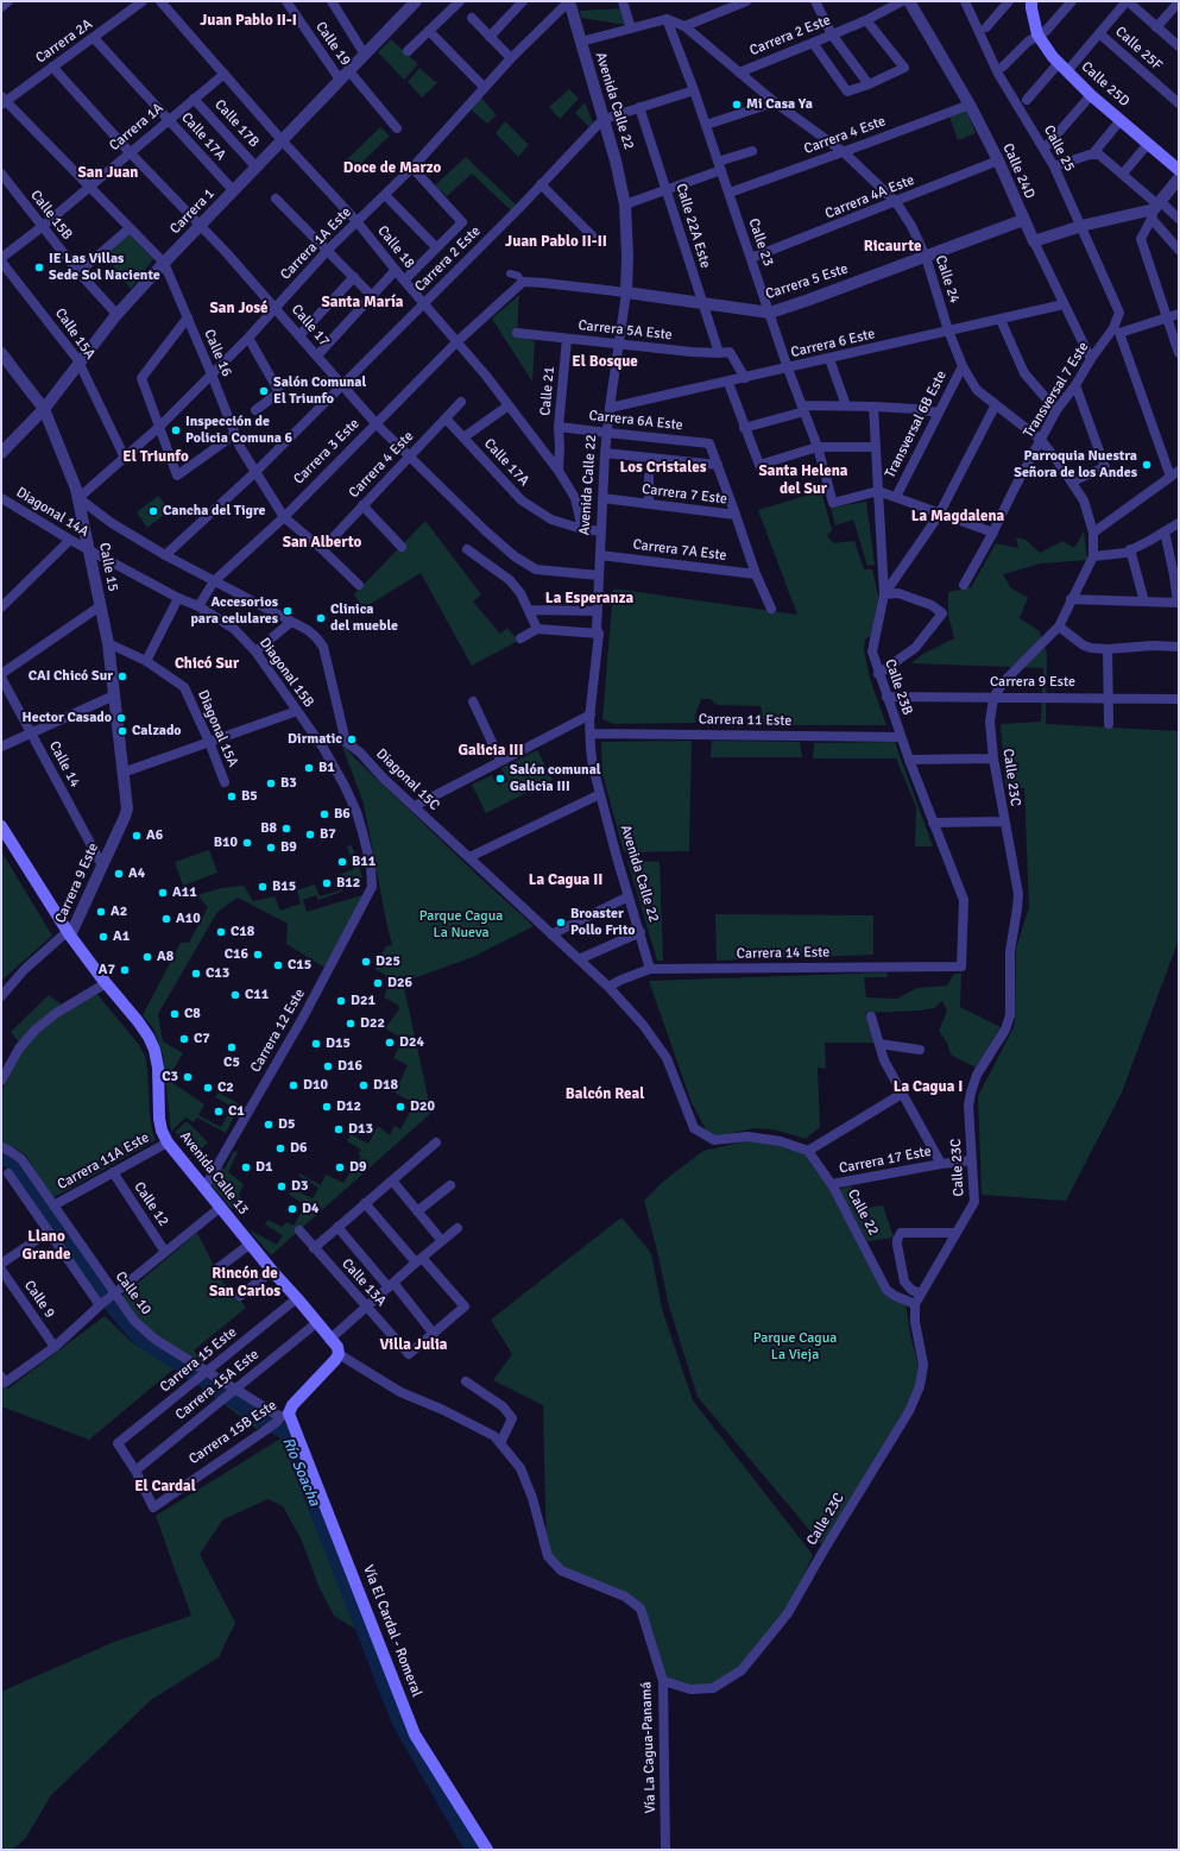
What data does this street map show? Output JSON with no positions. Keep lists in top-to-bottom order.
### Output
{
  "streets": {
    "main road": [
      "Calle 25D",
      "Avenida Calle 13",
      "Carrera 15B Este",
      "Vía El Cardal - Romeral"
    ],
    "street": [
      "Carrera 2 Este",
      "Carrera 2A",
      "Calle 19",
      "Calle 25F",
      "Avenida Calle 22",
      "Calle 17B",
      "Carrera 1A",
      "Carrera 4 Este",
      "Calle 17A",
      "Calle 25",
      "Calle 24D",
      "Carrera 4A Este",
      "Carrera 1",
      "Calle 15B",
      "Calle 22A Este",
      "Calle 23",
      "Carrera 1A Este",
      "Calle 18",
      "Calle 24",
      "Carrera 5 Este",
      "Calle 17",
      "Carrera 5A Este",
      "Calle 15A",
      "Carrera 6 Este",
      "Calle 16",
      "Transversal 7 Este",
      "Calle 21",
      "Carrera 6A Este",
      "Transversal 6B Este",
      "Carrera 3 Este",
      "Carrera 7 Este",
      "Diagonal 14A",
      "Carrera 7A Este",
      "Calle 15",
      "Diagonal 15B",
      "Carrera 9 Este",
      "Calle 23B",
      "Carrera 11 Este",
      "Diagonal 15A",
      "Calle 14",
      "Calle 23C",
      "Diagonal 15C",
      "Carrera 14 Este",
      "Carrera 12 Este",
      "Carrera 17 Este",
      "Carrera 11A Este",
      "Calle 12",
      "Calle 22",
      "Calle 13A",
      "Calle 10",
      "Calle 9",
      "Carrera 15 Este",
      "Carrera 15A Este",
      "Vía La Cagua-Panamá"
    ]
  },
  "crossings": [
    ["Carrera 2 Este", "Avenida Calle 22"],
    ["Carrera 2 Este", "Calle 18"],
    ["Carrera 2 Este", "Calle 24"],
    ["Carrera 2 Este", "Calle 17"],
    ["Carrera 2 Este", "Calle 16"],
    ["Carrera 2 Este", "Diagonal 15C"],
    ["Carrera 2A", "Calle 17A"],
    ["Carrera 2A", "Calle 17"],
    ["Carrera 2A", "Calle 16"],
    ["Calle 19", "Carrera 1"],
    ["Avenida Calle 22", "Carrera 1A Este"],
    ["Avenida Calle 22", "Carrera 5 Este"],
    ["Avenida Calle 22", "Calle 17"],
    ["Avenida Calle 22", "Carrera 5A Este"],
    ["Avenida Calle 22", "Carrera 6 Este"],
    ["Avenida Calle 22", "Carrera 6A Este"],
    ["Avenida Calle 22", "Carrera 7 Este"],
    ["Avenida Calle 22", "Carrera 7A Este"],
    ["Avenida Calle 22", "Carrera 11 Este"],
    ["Avenida Calle 22", "Carrera 14 Este"],
    ["Calle 17B", "Carrera 1A"],
    ["Calle 17B", "Carrera 1"],
    ["Carrera 1A", "Calle 17A"],
    ["Carrera 1A", "Calle 15B"],
    ["Carrera 1A", "Calle 18"],
    ["Carrera 1A", "Calle 17"],
    ["Carrera 1A", "Calle 15A"],
    ["Carrera 1A", "Calle 16"],
    ["Carrera 4 Este", "Calle 17A"],
    ["Carrera 4 Este", "Calle 24D"],
    ["Carrera 4 Este", "Calle 23"],
    ["Carrera 4 Este", "Calle 24"],
    ["Carrera 4 Este", "Calle 17"],
    ["Carrera 4 Este", "Calle 16"],
    ["Calle 17A", "Carrera 1"],
    ["Calle 17A", "Calle 18"],
    ["Calle 25", "Transversal 7 Este"],
    ["Calle 24D", "Carrera 4A Este"],
    ["Calle 24D", "Carrera 5 Este"],
    ["Calle 24D", "Carrera 6 Este"],
    ["Calle 24D", "Transversal 7 Este"],
    ["Carrera 4A Este", "Calle 23"],
    ["Carrera 4A Este", "Calle 24"],
    ["Carrera 1", "Calle 15B"],
    ["Carrera 1", "Calle 18"],
    ["Carrera 1", "Calle 17"],
    ["Carrera 1", "Calle 15A"],
    ["Carrera 1", "Calle 16"],
    ["Carrera 1", "Calle 15"],
    ["Calle 22A Este", "Carrera 5 Este"],
    ["Calle 22A Este", "Carrera 5A Este"],
    ["Calle 23", "Calle 24"],
    ["Calle 23", "Carrera 5 Este"],
    ["Calle 23", "Carrera 6 Este"],
    ["Calle 23", "Calle 23B"],
    ["Carrera 1A Este", "Calle 18"],
    ["Carrera 1A Este", "Calle 17"],
    ["Carrera 1A Este", "Calle 15A"],
    ["Carrera 1A Este", "Calle 16"],
    ["Carrera 1A Este", "Calle 15"],
    ["Carrera 1A Este", "Diagonal 15C"],
    ["Calle 18", "Calle 21"],
    ["Calle 18", "Carrera 3 Este"],
    ["Calle 24", "Carrera 5 Este"],
    ["Calle 24", "Carrera 6 Este"],
    ["Calle 24", "Transversal 7 Este"],
    ["Calle 24", "Transversal 6B Este"],
    ["Calle 24", "Calle 23C"],
    ["Carrera 5 Este", "Carrera 3 Este"],
    ["Calle 17", "Carrera 3 Este"],
    ["Carrera 5A Este", "Carrera 6 Este"],
    ["Carrera 5A Este", "Calle 21"],
    ["Calle 16", "Carrera 3 Este"],
    ["Calle 21", "Carrera 6A Este"],
    ["Carrera 3 Este", "Diagonal 15B"],
    ["Carrera 3 Este", "Diagonal 15C"],
    ["Diagonal 14A", "Calle 15"],
    ["Diagonal 14A", "Diagonal 15B"],
    ["Calle 15", "Diagonal 15B"],
    ["Calle 15", "Carrera 9 Este"],
    ["Calle 15", "Diagonal 15A"],
    ["Calle 15", "Diagonal 15C"],
    ["Diagonal 15B", "Carrera 12 Este"],
    ["Carrera 9 Este", "Calle 23B"],
    ["Carrera 9 Este", "Calle 14"],
    ["Carrera 9 Este", "Calle 23C"],
    ["Carrera 9 Este", "Avenida Calle 13"],
    ["Calle 23B", "Carrera 11 Este"],
    ["Calle 23B", "Carrera 14 Este"],
    ["Calle 23C", "Carrera 17 Este"],
    ["Calle 23C", "Calle 22"],
    ["Calle 23C", "Vía La Cagua-Panamá"],
    ["Diagonal 15C", "Carrera 14 Este"],
    ["Diagonal 15C", "Calle 22"],
    ["Carrera 12 Este", "Avenida Calle 13"],
    ["Carrera 17 Este", "Calle 22"],
    ["Carrera 11A Este", "Avenida Calle 13"],
    ["Carrera 11A Este", "Calle 12"],
    ["Carrera 11A Este", "Calle 10"],
    ["Avenida Calle 13", "Carrera 15 Este"],
    ["Avenida Calle 13", "Carrera 15A Este"],
    ["Avenida Calle 13", "Carrera 15B Este"],
    ["Avenida Calle 13", "Vía La Cagua-Panamá"],
    ["Calle 10", "Carrera 15 Este"],
    ["Calle 10", "Carrera 15A Este"],
    ["Calle 10", "Carrera 15B Este"],
    ["Calle 10", "Vía El Cardal - Romeral"],
    ["Carrera 15 Este", "Carrera 15A Este"],
    ["Carrera 15 Este", "Carrera 15B Este"],
    ["Carrera 15A Este", "Carrera 15B Este"],
    ["Carrera 15B Este", "Vía El Cardal - Romeral"],
    ["Carrera 15B Este", "Vía La Cagua-Panamá"]
  ],
  "districts": [
    "Juan Pablo II-I",
    "Doce de Marzo",
    "San Juan",
    "Juan Pablo II-II",
    "Ricaurte",
    "Santa María",
    "San José",
    "El Bosque",
    "El Triunfo",
    "Los Cristales",
    "Santa Helena del Sur",
    "La Magdalena",
    "San Alberto",
    "La Esperanza",
    "Chicó Sur",
    "Galicia III",
    "La Cagua II",
    "La Cagua I",
    "Balcón Real",
    "Llano Grande",
    "Rincón de San Carlos",
    "Villa Julia",
    "El Cardal"
  ],
  "water": ["Río Soacha"],
  "parks": ["Parque Cagua La Nueva", "Parque Cagua La Vieja"],
  "places": [
    "Mi Casa Ya",
    "IE Las Villas Sede Sol Naciente",
    "Salón Comunal El Triunfo",
    "Inspección de Policia Comuna 6",
    "Parroquia Nuestra Señora de los Andes",
    "Cancha del Tigre",
    "Accesorios para celulares",
    "Clinica del mueble",
    "CAI Chicó Sur",
    "Hector Casado",
    "Calzado",
    "Dirmatic",
    "B1",
    "Salón comunal Galicia III",
    "B3",
    "B5",
    "B6",
    "B8",
    "B7",
    "A6",
    "B10",
    "B9",
    "B11",
    "A4",
    "B12",
    "B15",
    "A11",
    "A2",
    "A10",
    "Broaster Pollo Frito",
    "C18",
    "A1",
    "C16",
    "A8",
    "D25",
    "C15",
    "A7",
    "C13",
    "D26",
    "C11",
    "D21",
    "C8",
    "D22",
    "C7",
    "D24",
    "D15",
    "C5",
    "D16",
    "C3",
    "D10",
    "D18",
    "C2",
    "D12",
    "D20",
    "C1",
    "D5",
    "D13",
    "D6",
    "D1",
    "D9",
    "D3",
    "D4"
  ]
}
